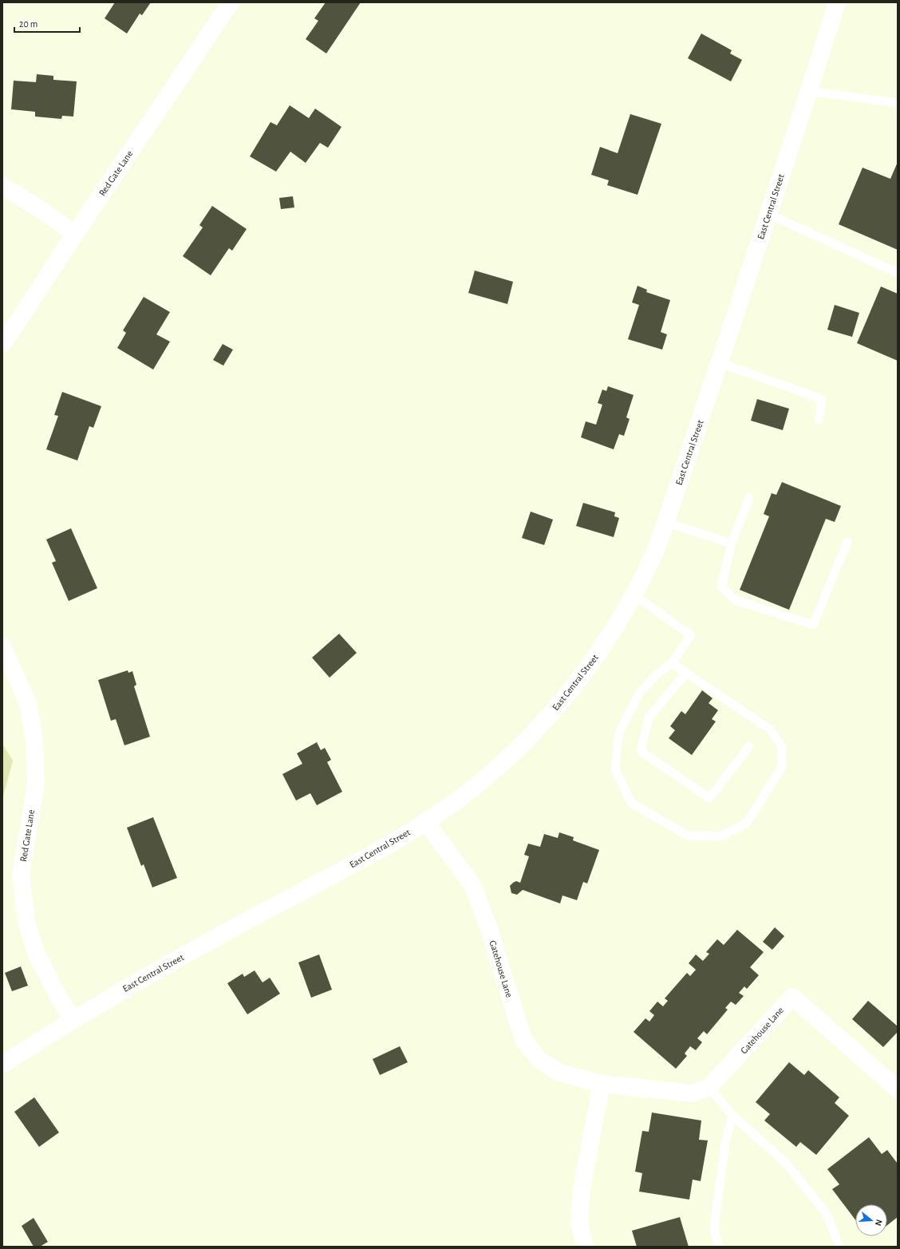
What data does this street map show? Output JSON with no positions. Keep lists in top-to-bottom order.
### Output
{
  "streets": {
    "street": ["Red Gate Lane", "East Central Street", "Gatehouse Lane"]
  },
  "crossings": [
    ["Red Gate Lane", "East Central Street"],
    ["East Central Street", "Gatehouse Lane"]
  ],
  "scale_bar": "20 m",
  "north": "right"
}
